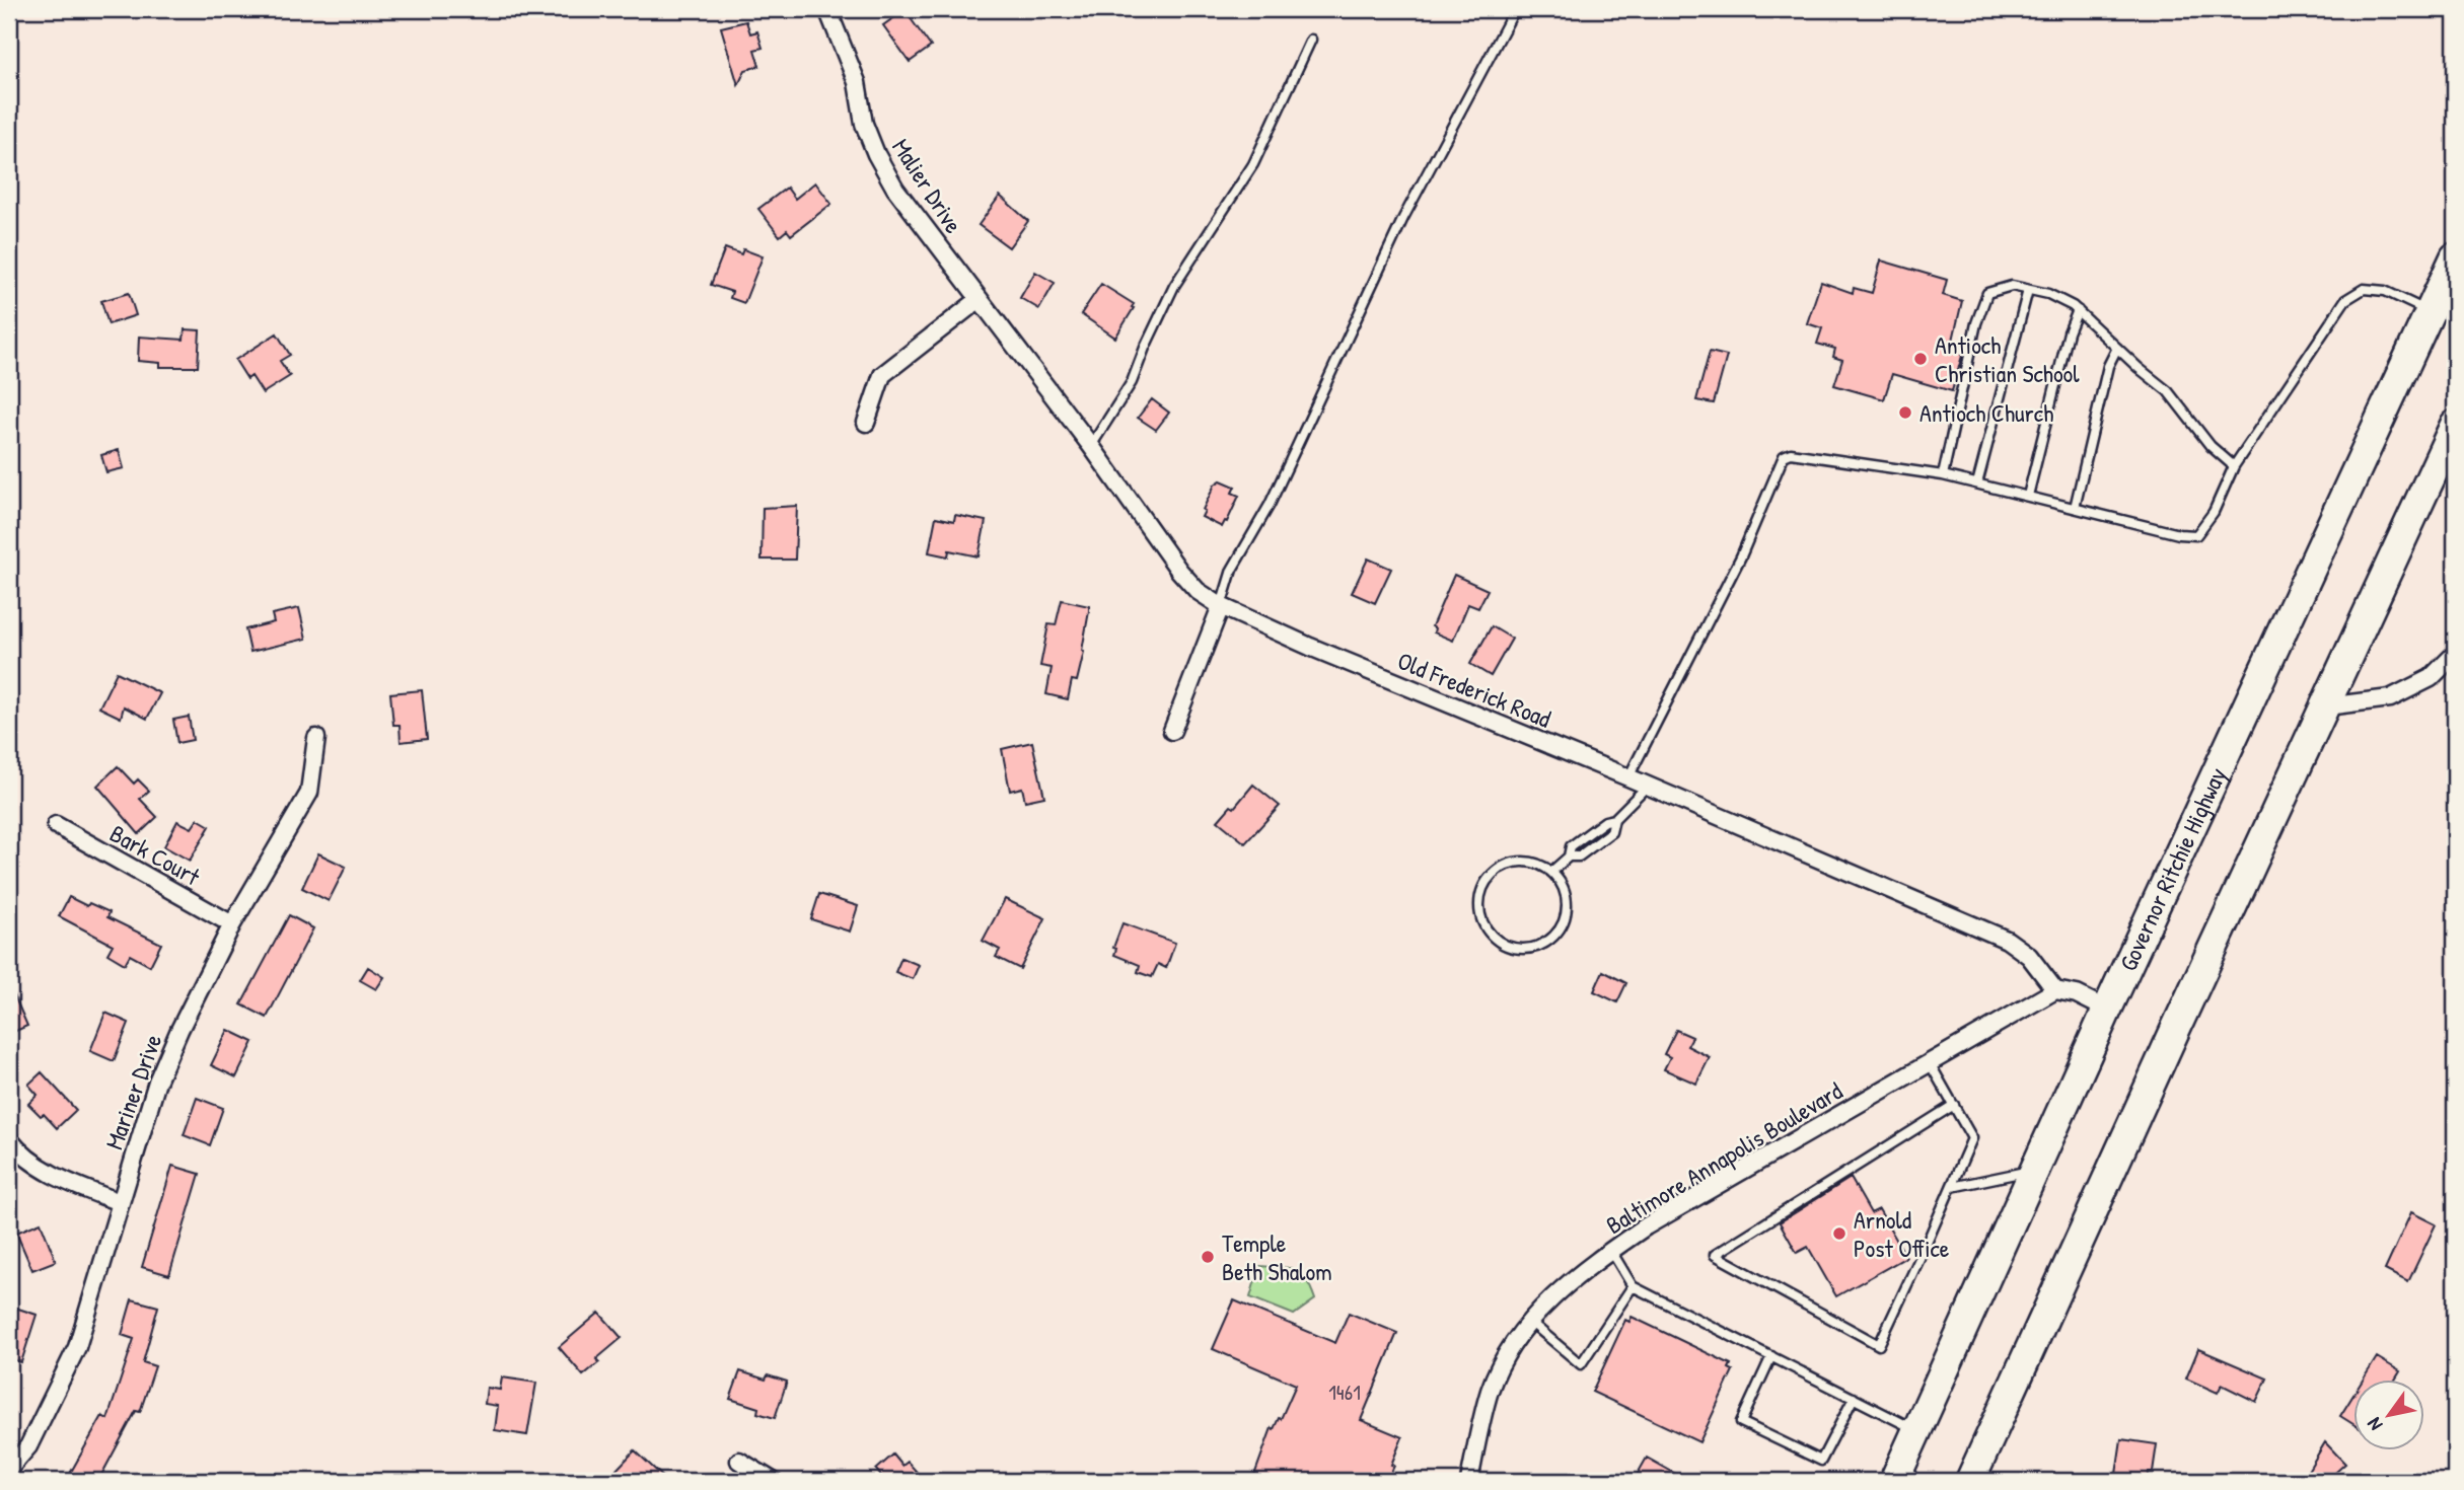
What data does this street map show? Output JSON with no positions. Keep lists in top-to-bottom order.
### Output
{
  "streets": {
    "highway": ["Governor Ritchie Highway"],
    "street": [
      "Malier Drive",
      "Old Frederick Road",
      "Bark Court",
      "Mariner Drive",
      "Baltimore Annapolis Boulevard"
    ]
  },
  "crossings": [
    ["Malier Drive", "Old Frederick Road"],
    ["Old Frederick Road", "Baltimore Annapolis Boulevard"],
    ["Bark Court", "Mariner Drive"]
  ],
  "places": [
    "Antioch Christian School",
    "Antioch Church",
    "Arnold Post Office",
    "Temple Beth Shalom"
  ],
  "house_numbers": ["1461"],
  "north": "bottom left"
}
